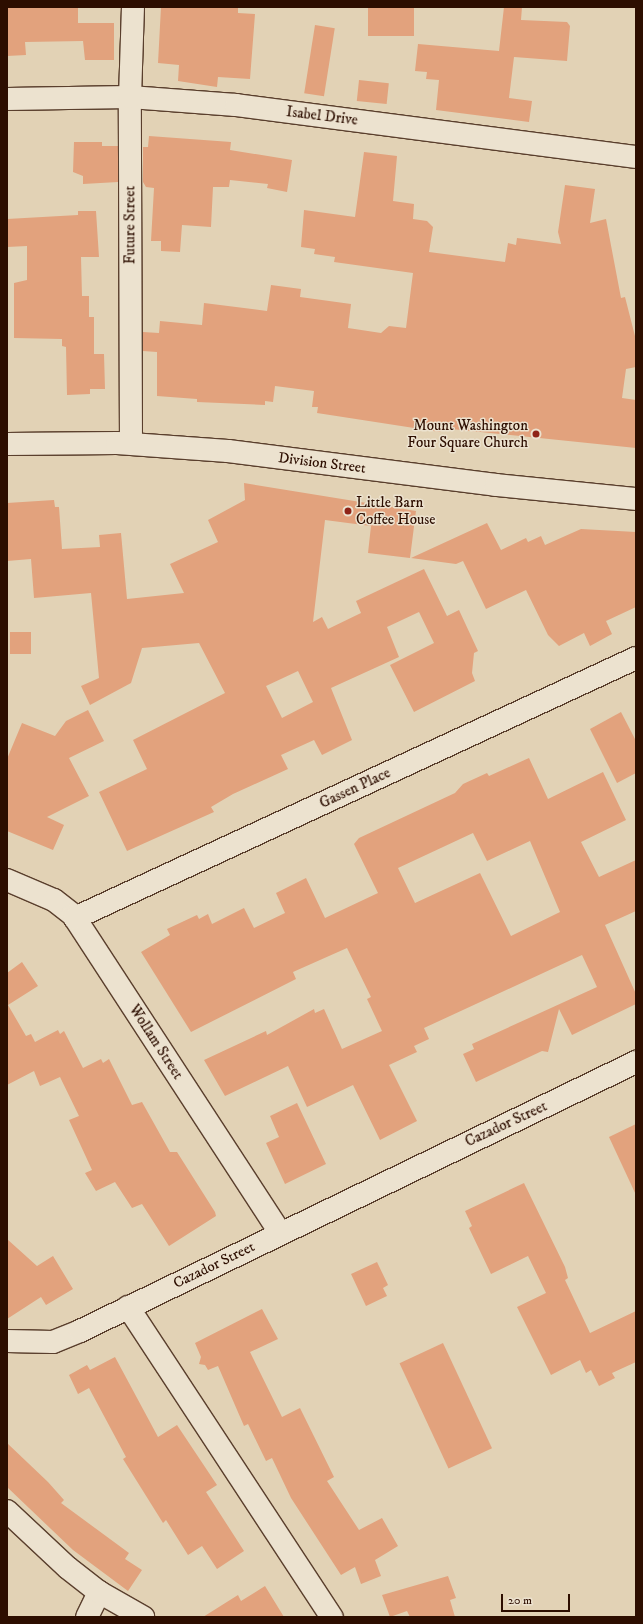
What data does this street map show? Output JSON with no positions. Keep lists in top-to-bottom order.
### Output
{
  "streets": {
    "street": [
      "Isabel Drive",
      "Future Street",
      "Division Street",
      "Gassen Place",
      "Wollam Street",
      "Cazador Street"
    ]
  },
  "crossings": [
    ["Isabel Drive", "Future Street"],
    ["Future Street", "Division Street"],
    ["Gassen Place", "Wollam Street"],
    ["Wollam Street", "Cazador Street"]
  ],
  "places": ["Mount Washington Four Square Church", "Little Barn Coffee House"],
  "scale_bar": "20 m"
}
